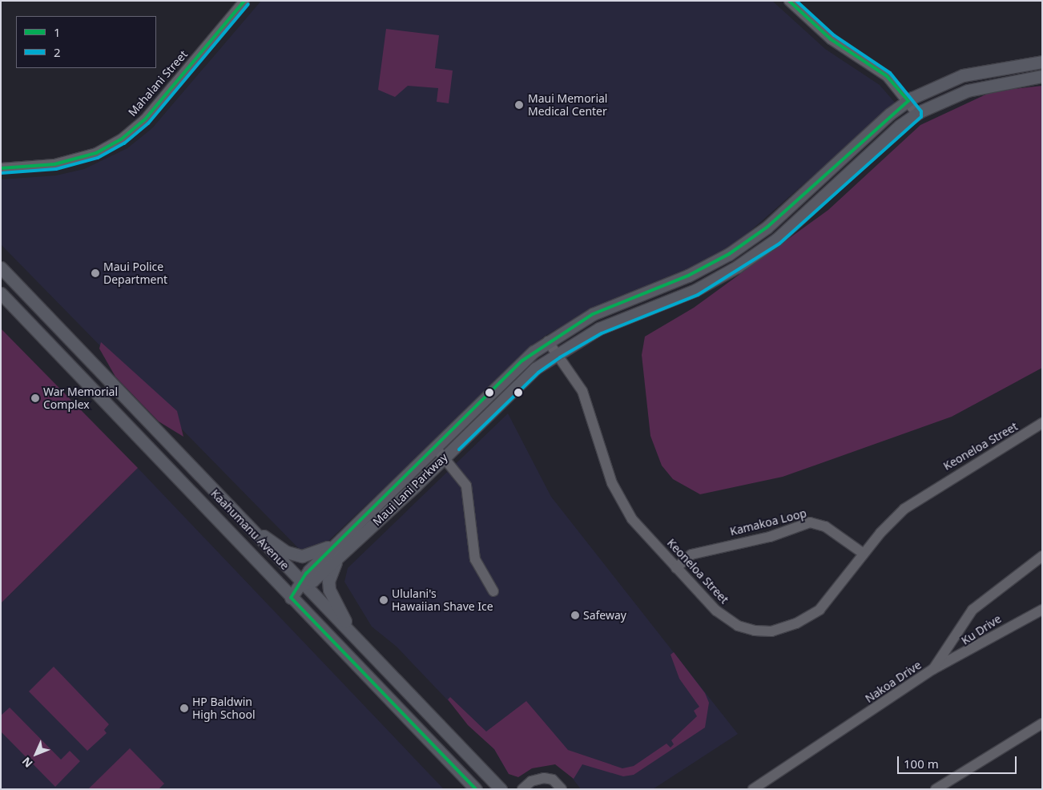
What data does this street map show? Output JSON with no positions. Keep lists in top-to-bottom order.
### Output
{
  "streets": {
    "main road": ["Maui Lani Parkway", "Kaahumanu Avenue"],
    "street": [
      "Mahalani Street",
      "Keoneloa Street",
      "Kamakoa Loop",
      "Ku Drive",
      "Nakoa Drive"
    ]
  },
  "crossings": [
    ["Keoneloa Street", "Maui Lani Parkway"],
    ["Keoneloa Street", "Kamakoa Loop"],
    ["Maui Lani Parkway", "Kaahumanu Avenue"],
    ["Ku Drive", "Nakoa Drive"]
  ],
  "places": [
    "Maui Memorial Medical Center",
    "Maui Police Department",
    "War Memorial Complex",
    "Ululani's Hawaiian Shave Ice",
    "Safeway",
    "HP Baldwin High School"
  ],
  "lines": ["transit line 1", "transit line 2"],
  "legend": ["1", "2"],
  "scale_bar": "100 m",
  "north": "bottom left"
}
